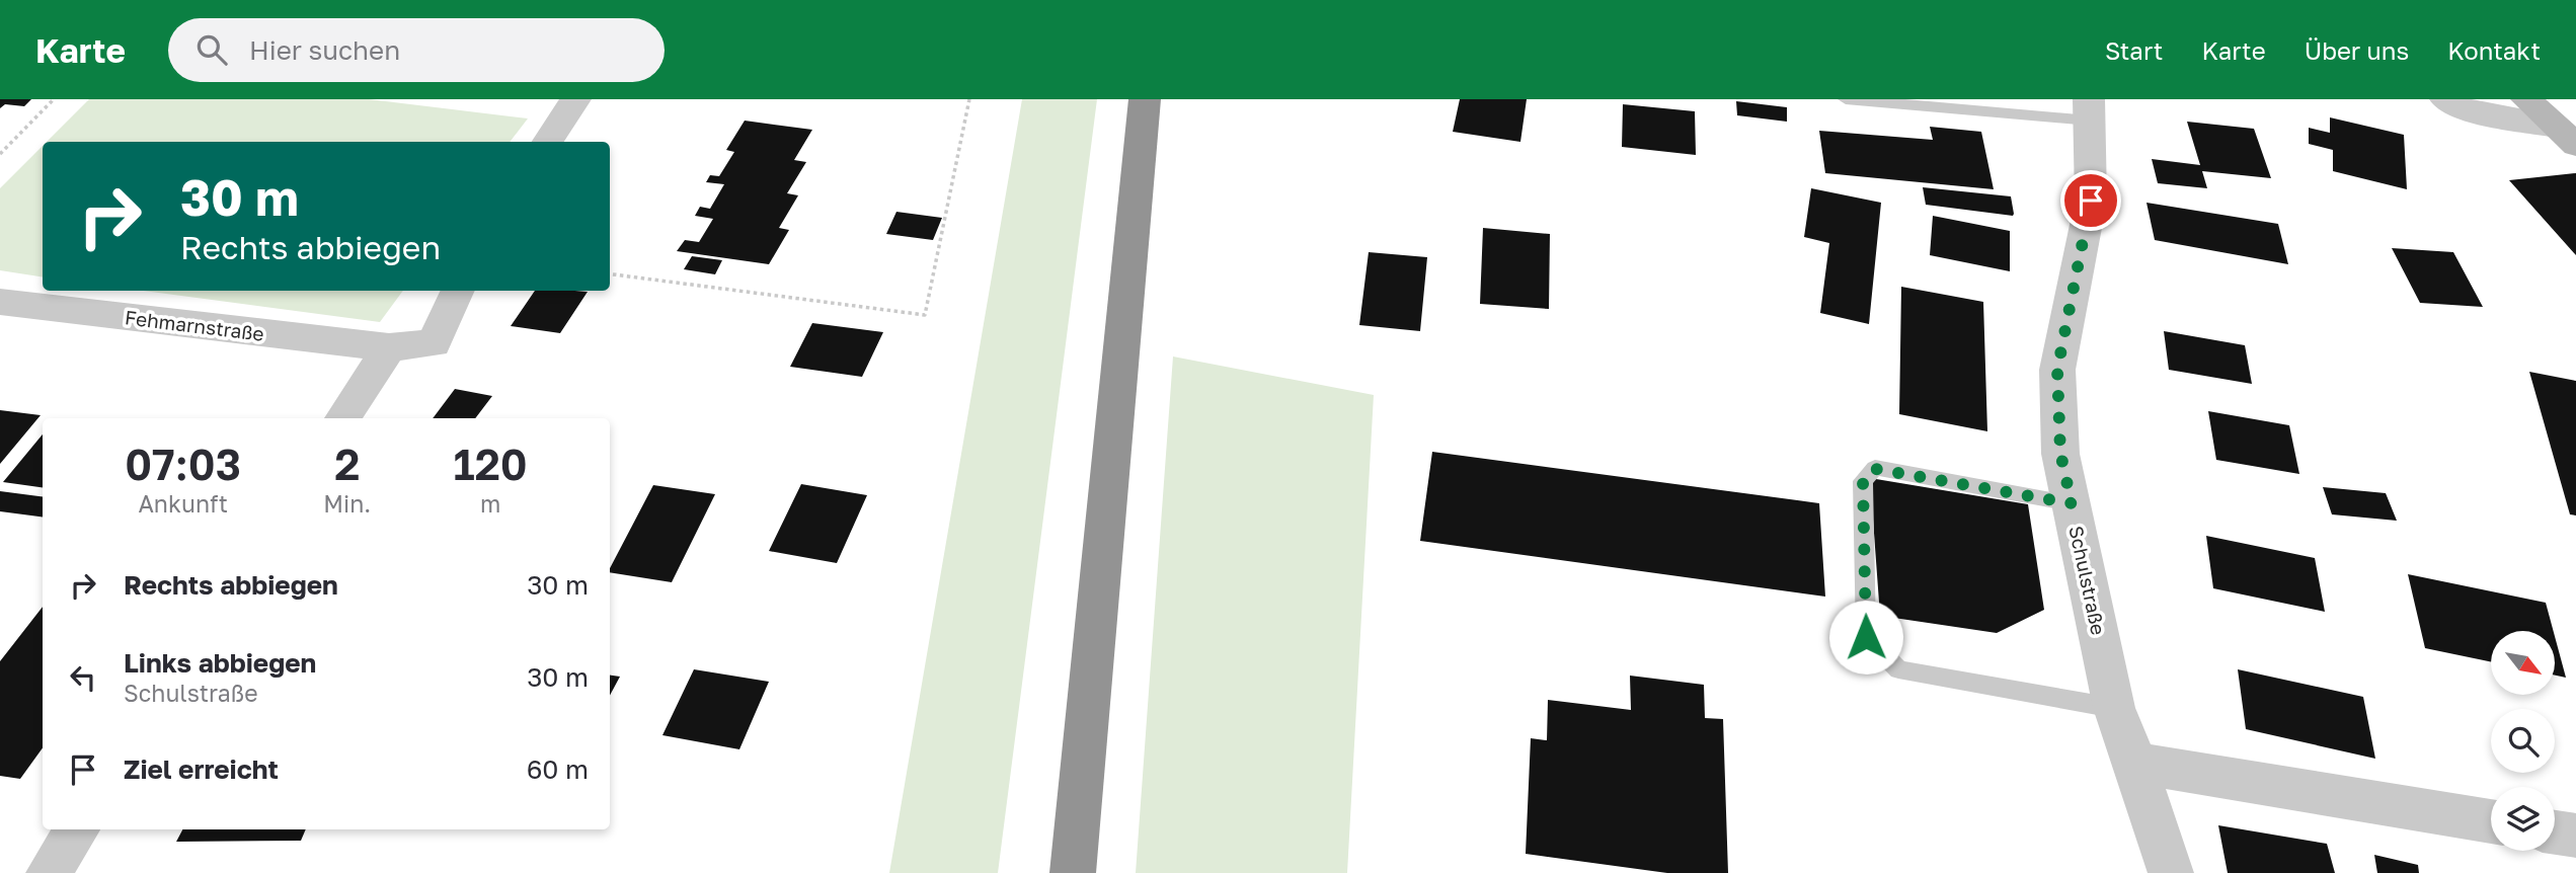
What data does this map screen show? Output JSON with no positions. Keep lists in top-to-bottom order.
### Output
{
  "streets": {
    "street": ["Fehmarnstraße", "Schulstraße"]
  },
  "north": "bottom right",
  "page": {
    "header": "Karte",
    "search": "Hier suchen",
    "nav": [
      "Start",
      "Karte",
      "Über uns",
      "Kontakt"
    ],
    "turn": ["30 m", "Rechts abbiegen"],
    "eta": [
      "07:03",
      "Ankunft",
      "2",
      "Min.",
      "120",
      "m"
    ],
    "list": [
      {
        "name": "Rechts abbiegen",
        "value": "30 m"
      },
      {
        "name": "Links abbiegen",
        "note": "Schulstraße",
        "value": "30 m"
      },
      {
        "name": "Ziel erreicht",
        "value": "60 m"
      }
    ]
  }
}
